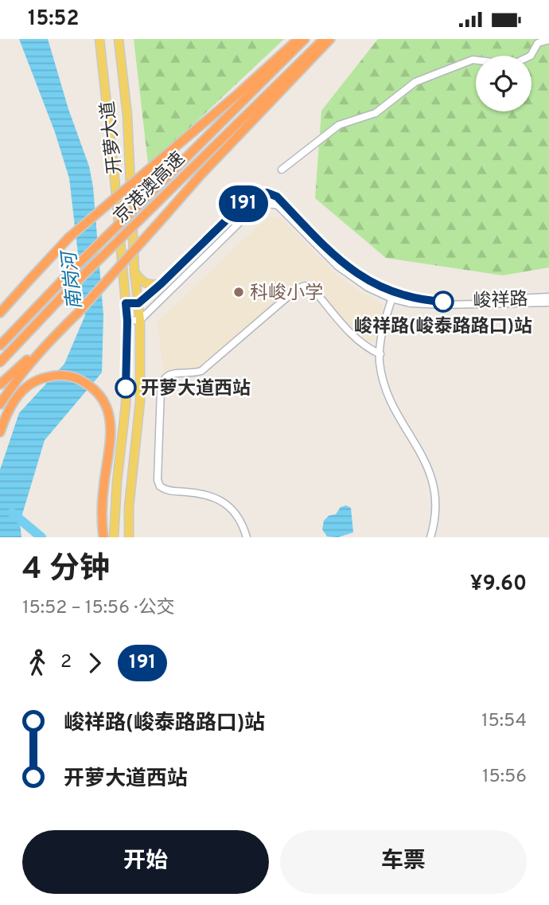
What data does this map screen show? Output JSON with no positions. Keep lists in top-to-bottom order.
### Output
{
  "streets": {
    "highway": ["京港澳高速"],
    "main road": ["开萝大道"],
    "street": ["峻祥路"]
  },
  "crossings": [
    ["开萝大道", "峻祥路"]
  ],
  "water": ["南岗河"],
  "places": ["科峻小学", "峻祥路(峻泰路路口)站", "开萝大道西站"],
  "lines": ["bus line 191"],
  "page": {
    "status": "15:52",
    "on_map": "191",
    "heading": ["4 分钟", "15:52 – 15:56 · 公交", "¥9.60"],
    "legs": ["2", "191"],
    "list": [
      {
        "name": "峻祥路(峻泰路路口)站",
        "value": "15:54"
      },
      {
        "name": "开萝大道西站",
        "value": "15:56"
      }
    ],
    "buttons": ["开始", "车票"]
  }
}
